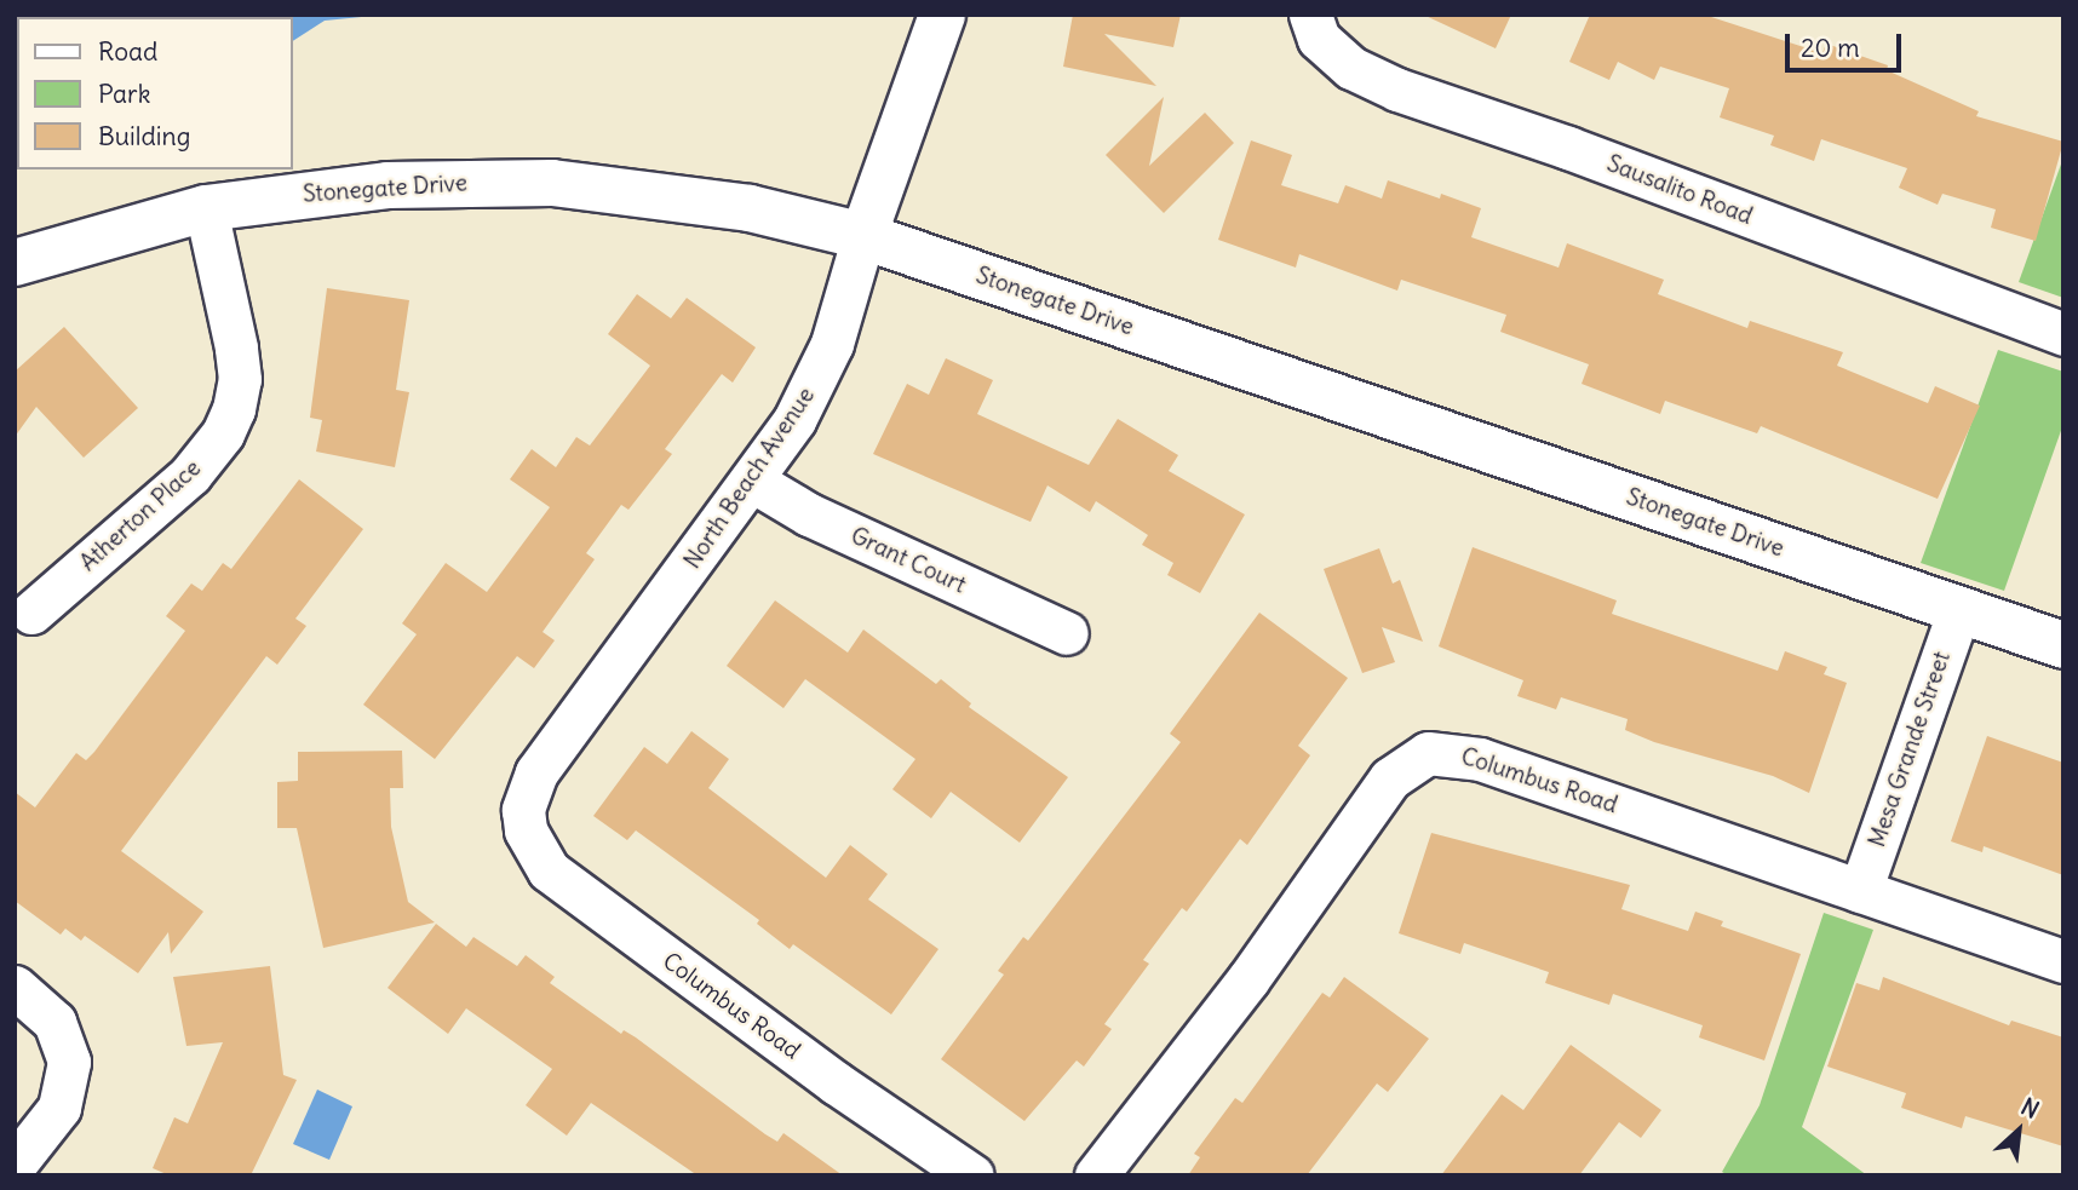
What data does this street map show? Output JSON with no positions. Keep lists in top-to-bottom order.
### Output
{
  "streets": {
    "street": [
      "Stonegate Drive",
      "Sausalito Road",
      "North Beach Avenue",
      "Atherton Place",
      "Grant Court",
      "Mesa Grande Street",
      "Columbus Road"
    ]
  },
  "crossings": [
    ["Stonegate Drive", "North Beach Avenue"],
    ["Stonegate Drive", "Atherton Place"],
    ["Stonegate Drive", "Mesa Grande Street"],
    ["North Beach Avenue", "Grant Court"],
    ["North Beach Avenue", "Columbus Road"],
    ["Mesa Grande Street", "Columbus Road"]
  ],
  "legend": ["Road", "Park", "Building"],
  "scale_bar": "20 m",
  "north": "top right"
}
